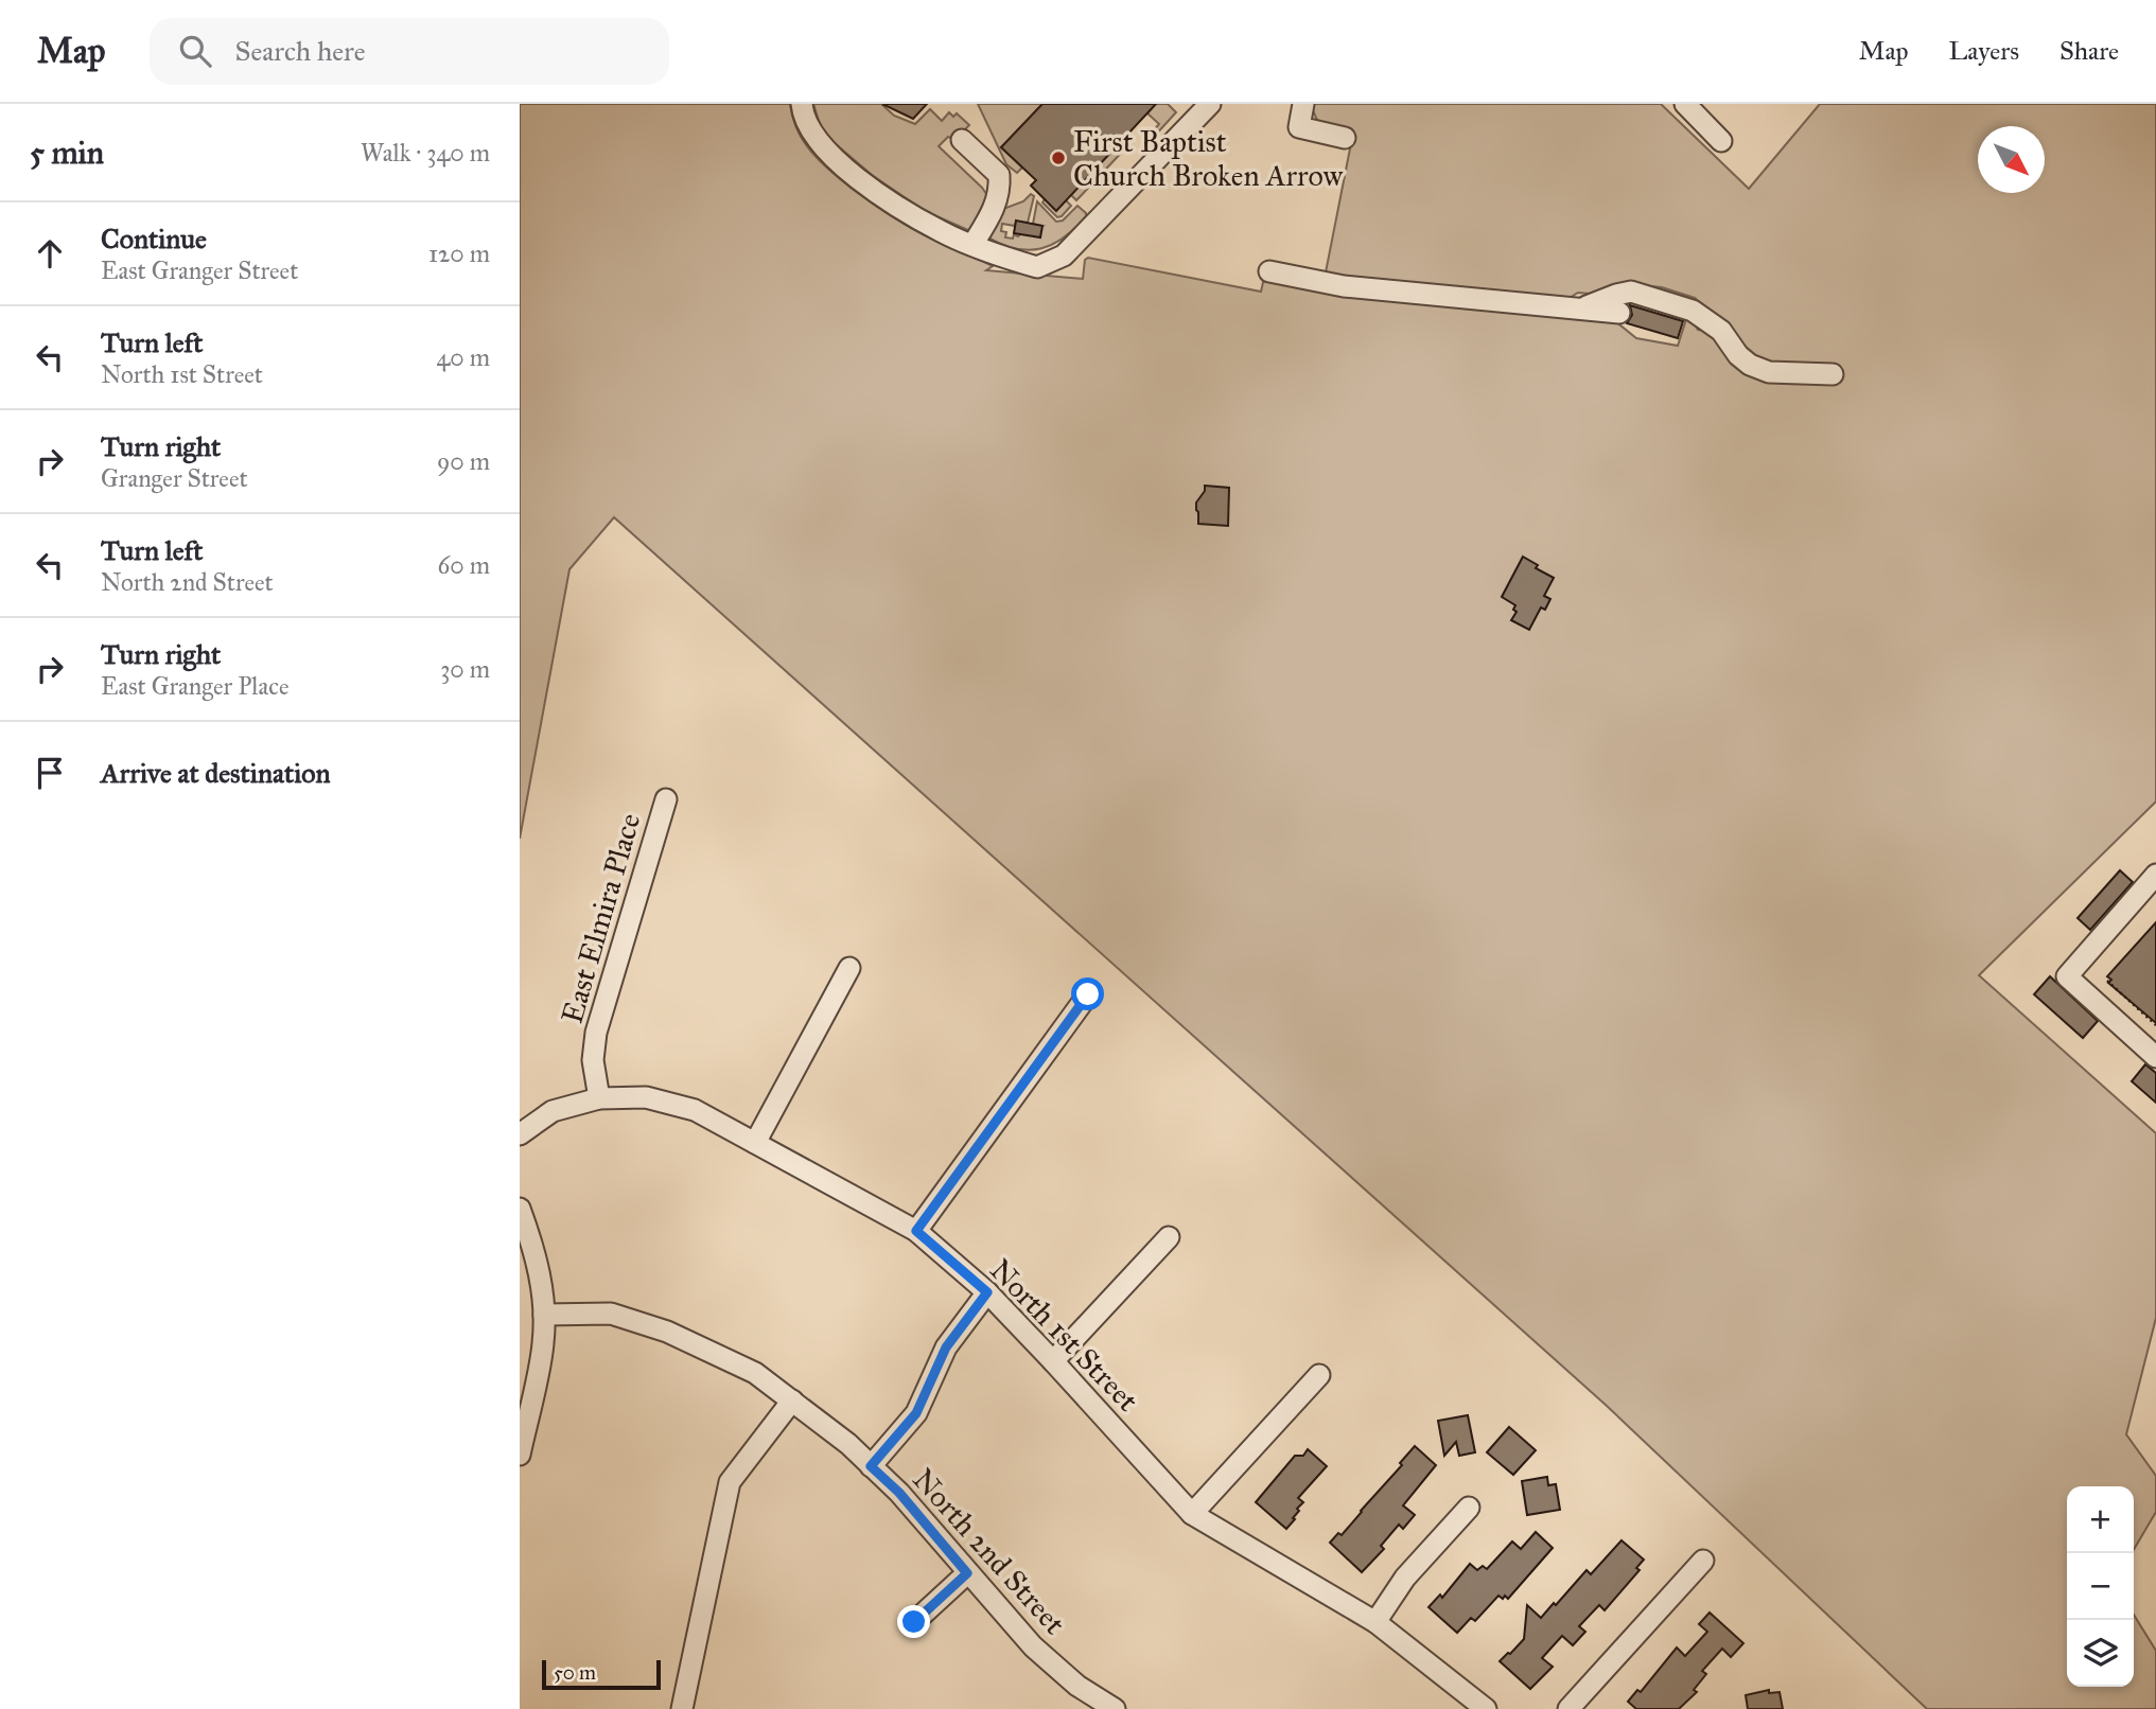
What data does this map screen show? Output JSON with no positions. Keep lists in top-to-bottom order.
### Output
{
  "streets": {
    "street": ["East Elmira Place", "North 1st Street", "North 2nd Street"]
  },
  "crossings": [
    ["East Elmira Place", "North 1st Street"]
  ],
  "places": ["First Baptist Church Broken Arrow"],
  "scale_bar": "50 m",
  "north": "bottom right",
  "page": {
    "header": "Map",
    "search": "Search here",
    "nav": ["Map", "Layers", "Share"],
    "heading": ["5 min", "Walk · 340 m"],
    "list": [
      ["Continue", "East Granger Street", "120 m"],
      ["Turn left", "North 1st Street", "40 m"],
      ["Turn right", "Granger Street", "90 m"],
      ["Turn left", "North 2nd Street", "60 m"],
      ["Turn right", "East Granger Place", "30 m"],
      "Arrive at destination"
    ],
    "map_buttons": ["+", "−"],
    "scale": "50 m"
  }
}
